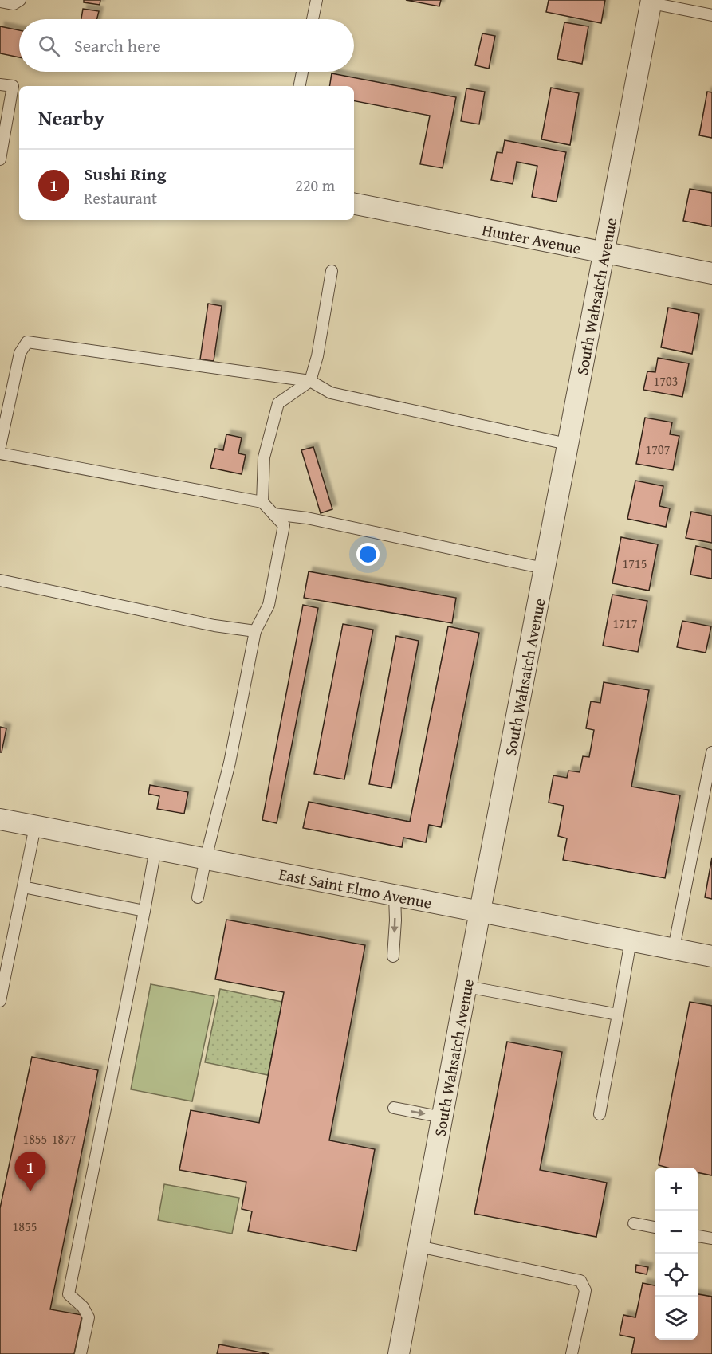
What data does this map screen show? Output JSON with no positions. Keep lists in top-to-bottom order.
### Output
{
  "streets": {
    "street": ["Hunter Avenue", "South Wahsatch Avenue", "East Saint Elmo Avenue"]
  },
  "crossings": [
    ["Hunter Avenue", "South Wahsatch Avenue"],
    ["South Wahsatch Avenue", "East Saint Elmo Avenue"]
  ],
  "house_numbers": [
    "1703",
    "1707",
    "1715",
    "1717",
    "1855-1877",
    "1855"
  ],
  "page": {
    "search": "Search here",
    "heading": "Nearby",
    "list": [
      {
        "mark": "1",
        "name": "Sushi Ring",
        "note": "Restaurant",
        "value": "220 m"
      }
    ],
    "pins": "1",
    "map_buttons": ["+", "−"]
  }
}
